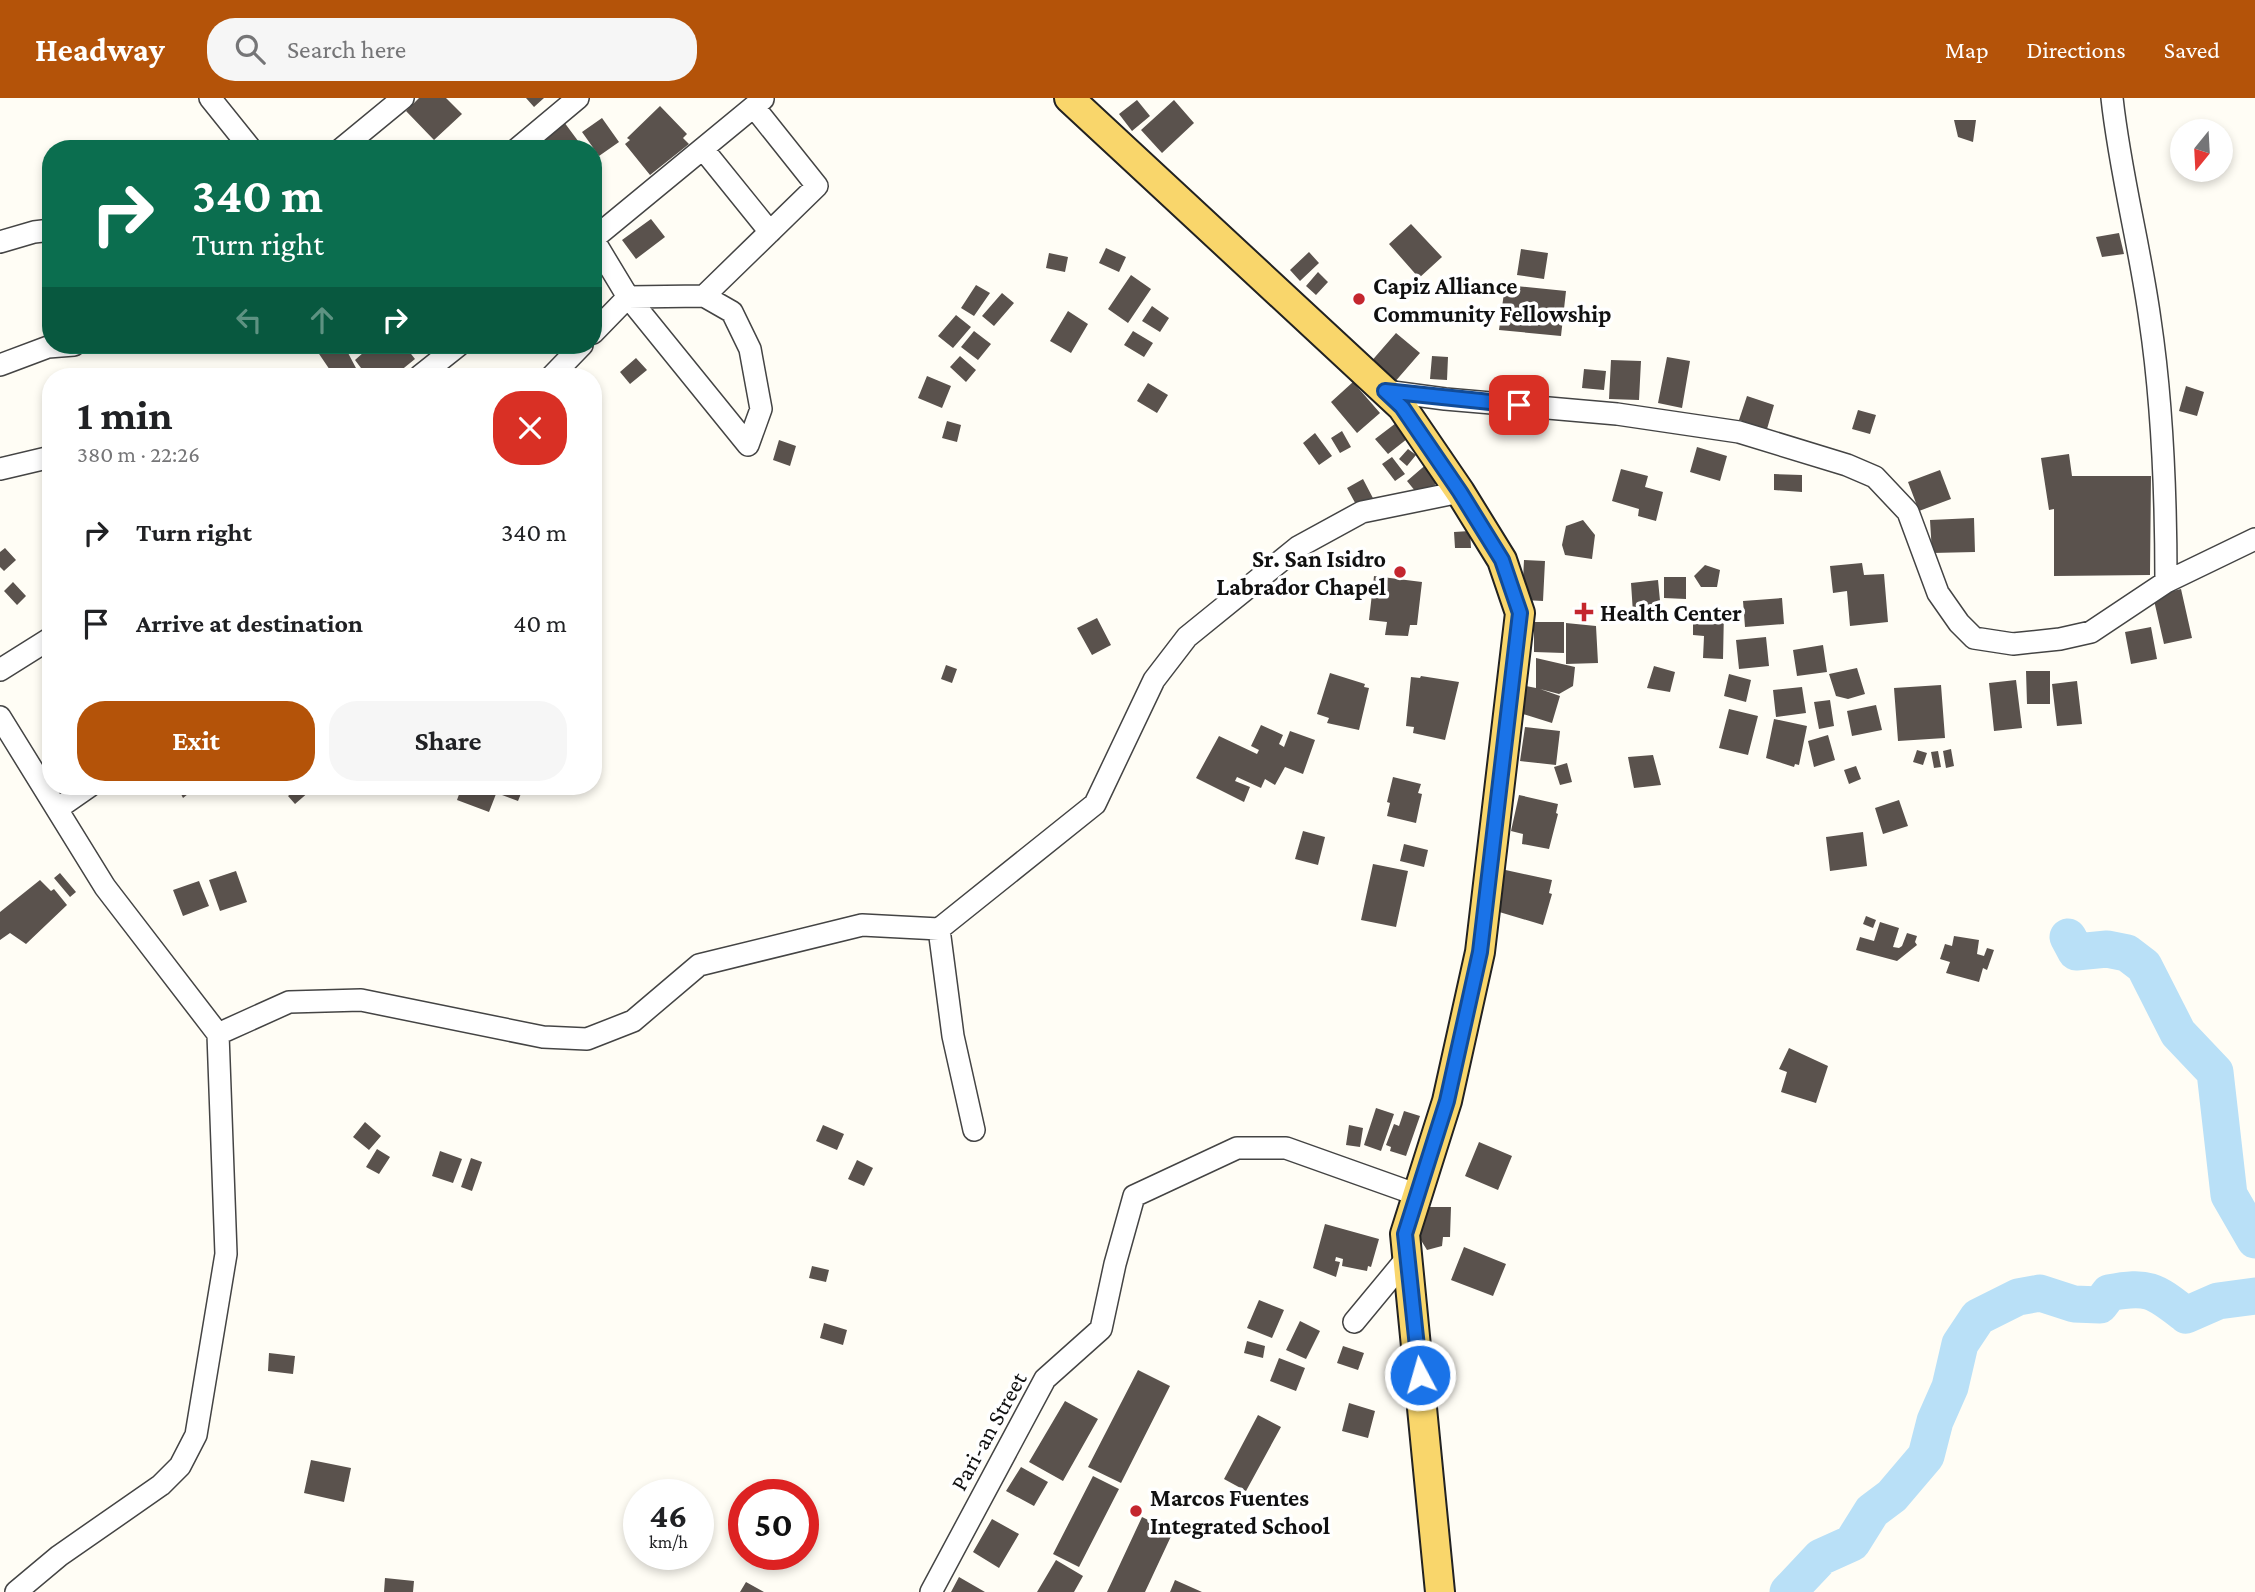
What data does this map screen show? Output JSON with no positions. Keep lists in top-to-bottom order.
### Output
{
  "streets": {
    "street": ["Pari-an Street"]
  },
  "places": {
    "other": ["Capiz Alliance Community Fellowship", "Sr. San Isidro Labrador Chapel", "Marcos Fuentes Integrated School"],
    "health": ["Health Center"]
  },
  "north": "bottom",
  "page": {
    "header": "Headway",
    "search": "Search here",
    "nav": ["Map", "Directions", "Saved"],
    "turn": ["340 m", "Turn right"],
    "heading": ["1 min", "380 m · 22:26"],
    "list": [
      {
        "name": "Turn right",
        "value": "340 m"
      },
      {
        "name": "Arrive at destination",
        "value": "40 m"
      }
    ],
    "buttons": ["Exit", "Share"],
    "speed": "46 km/h",
    "limit": "50"
  }
}
